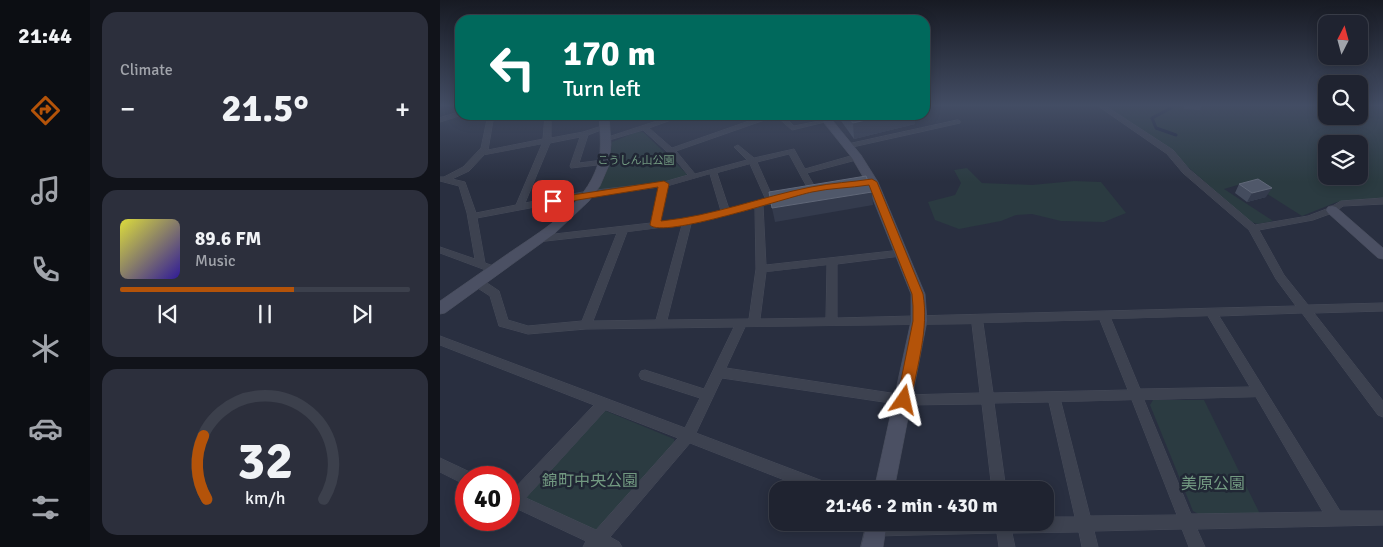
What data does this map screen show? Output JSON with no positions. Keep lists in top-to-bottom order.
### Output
{
  "parks": ["こうしん山公園", "錦町中央公園", "美原公園"],
  "north": "top",
  "page": {
    "tabs": "21:44",
    "tile": "Climate",
    "turn": ["170 m", "Turn left"],
    "heat": ["−", "21.5°", "+"],
    "song": ["89.6 FM", "Music"],
    "limit": "40",
    "trip": "21:46 · 2 min · 430 m",
    "gauge": ["32", "km/h"]
  }
}
